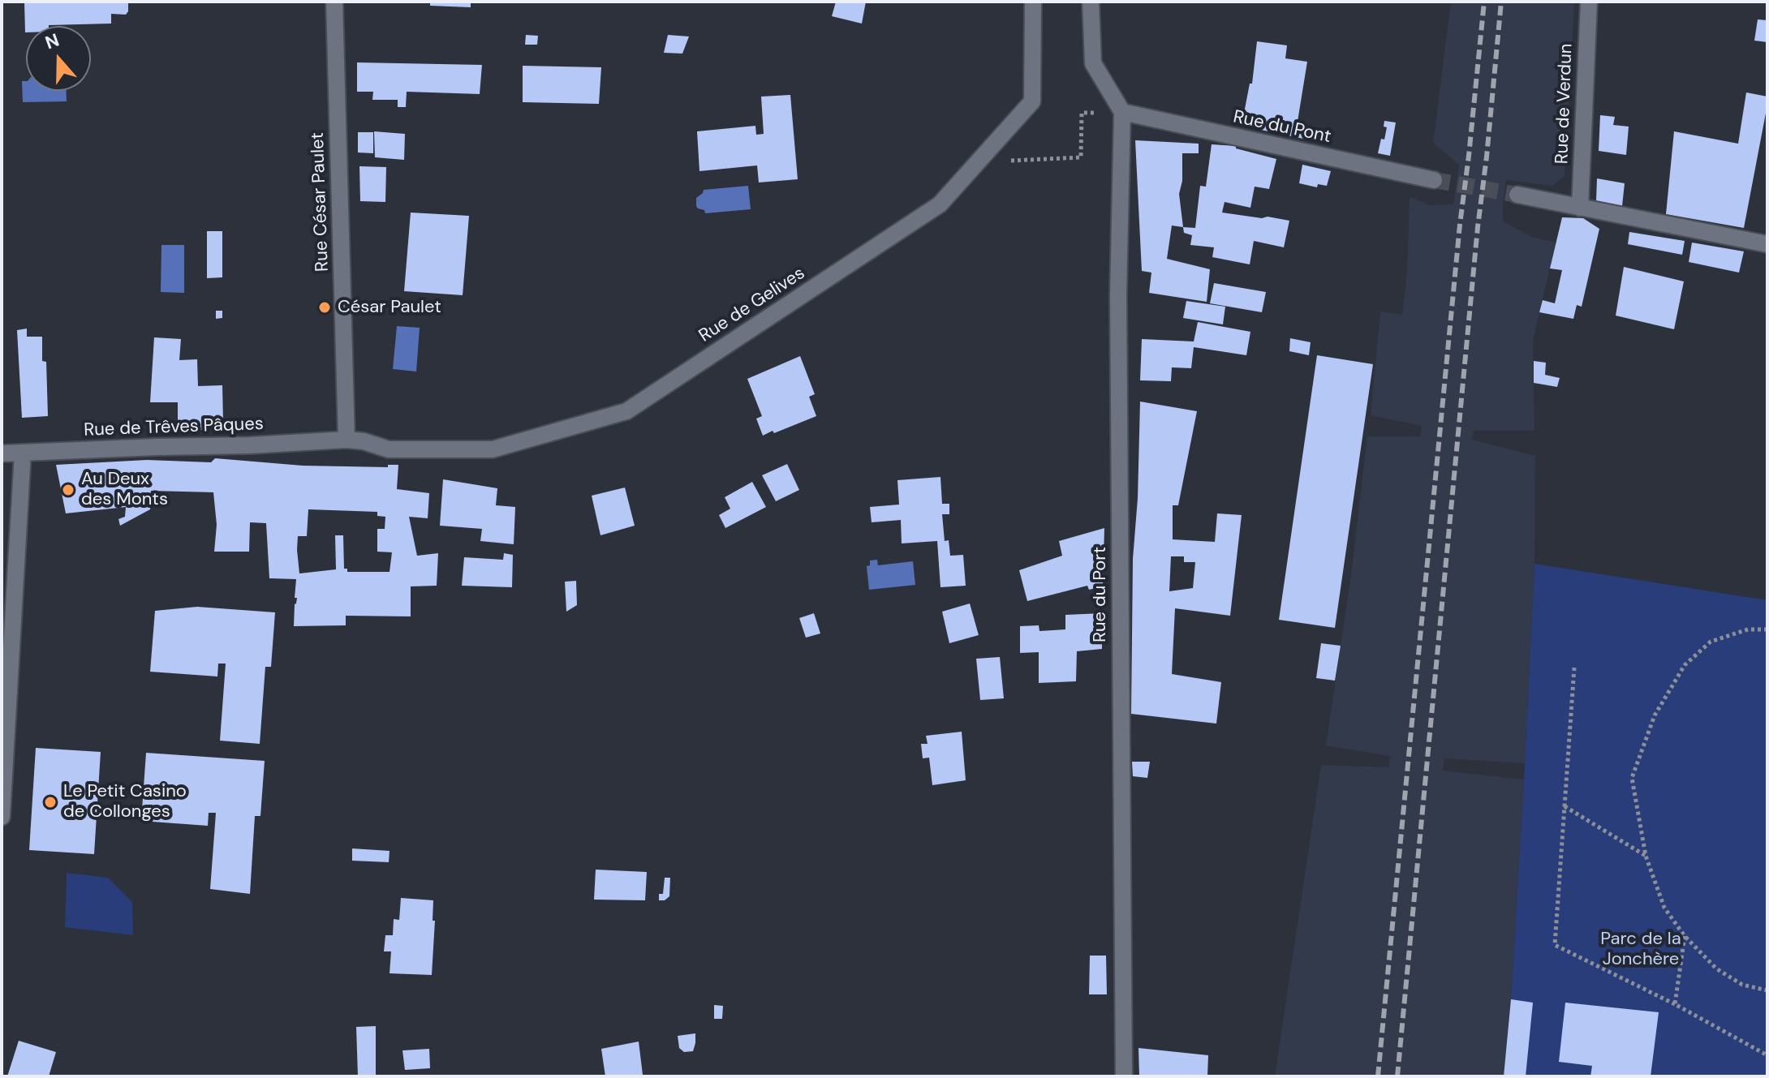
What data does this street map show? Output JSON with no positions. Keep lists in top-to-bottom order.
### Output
{
  "streets": {
    "street": [
      "Rue de Verdun",
      "Rue du Pont",
      "Rue César Paulet",
      "Rue de Gelives",
      "Rue de Trêves Pâques",
      "Rue du Port"
    ]
  },
  "crossings": [
    ["Rue du Pont", "Rue du Port"],
    ["Rue César Paulet", "Rue de Gelives"],
    ["Rue César Paulet", "Rue de Trêves Pâques"],
    ["Rue de Gelives", "Rue de Trêves Pâques"]
  ],
  "parks": ["Parc de la Jonchère"],
  "places": ["César Paulet", "Au Deux des Monts", "Le Petit Casino de Collonges"],
  "north": "top"
}
